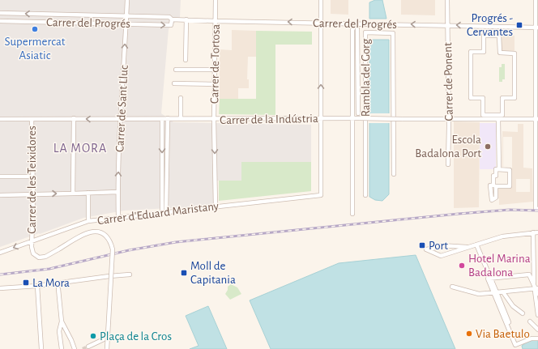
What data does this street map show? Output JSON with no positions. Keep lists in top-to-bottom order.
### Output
{
  "streets": {
    "street": [
      "Carrer del Progrés",
      "Carrer de Tortosa",
      "Rambla del Gorg",
      "Carrer de Ponent",
      "Carrer de Sant Lluc",
      "Carrer de la Indústria",
      "Carrer de les Teixidores",
      "Carrer d'Eduard Maristany"
    ]
  },
  "crossings": [
    ["Carrer del Progrés", "Carrer de Tortosa"],
    ["Carrer del Progrés", "Carrer de Ponent"],
    ["Carrer del Progrés", "Carrer de Sant Lluc"],
    ["Carrer de Tortosa", "Carrer de la Indústria"],
    ["Carrer de Tortosa", "Carrer d'Eduard Maristany"],
    ["Carrer de Ponent", "Carrer de la Indústria"],
    ["Carrer de Sant Lluc", "Carrer de la Indústria"],
    ["Carrer de Sant Lluc", "Carrer d'Eduard Maristany"],
    ["Carrer de la Indústria", "Carrer de les Teixidores"],
    ["Carrer de la Indústria", "Carrer d'Eduard Maristany"],
    ["Carrer de les Teixidores", "Carrer d'Eduard Maristany"]
  ],
  "one_way": ["Carrer de Tortosa", "Carrer de Sant Lluc"],
  "districts": ["LA MORA"],
  "places": {
    "transit": [
      "Progrés - Cervantes",
      "Port",
      "Moll de Capitania",
      "La Mora"
    ],
    "other": [
      "Supermercat Asiatic",
      "Escola Badalona Port",
      "Hotel Marina Badalona",
      "Via Baetulo",
      "Plaça de la Cros"
    ]
  }
}
